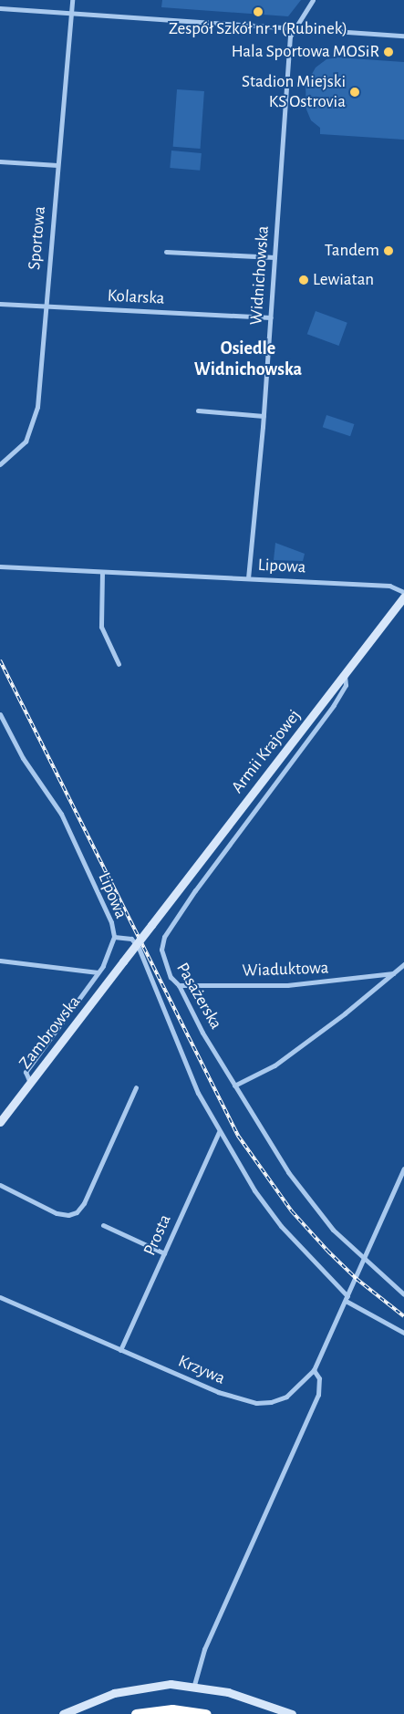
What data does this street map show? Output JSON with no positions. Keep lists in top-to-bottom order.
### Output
{
  "streets": {
    "main road": ["Armii Krajowej", "Zambrowska"],
    "street": [
      "Sportowa",
      "Widnichowska",
      "Kolarska",
      "Lipowa",
      "Wiaduktowa",
      "Pasażerska",
      "Prosta",
      "Krzywa"
    ]
  },
  "crossings": [
    ["Sportowa", "Kolarska"],
    ["Widnichowska", "Kolarska"],
    ["Widnichowska", "Lipowa"],
    ["Lipowa", "Zambrowska"],
    ["Armii Krajowej", "Pasażerska"],
    ["Armii Krajowej", "Zambrowska"],
    ["Wiaduktowa", "Pasażerska"],
    ["Pasażerska", "Krzywa"],
    ["Prosta", "Krzywa"]
  ],
  "districts": ["Osiedle Widnichowska"],
  "places": [
    "Zespół Szkół nr 1 (Rubinek)",
    "Hala Sportowa MOSiR",
    "Stadion Miejski KS Ostrovia",
    "Tandem",
    "Lewiatan"
  ]
}
